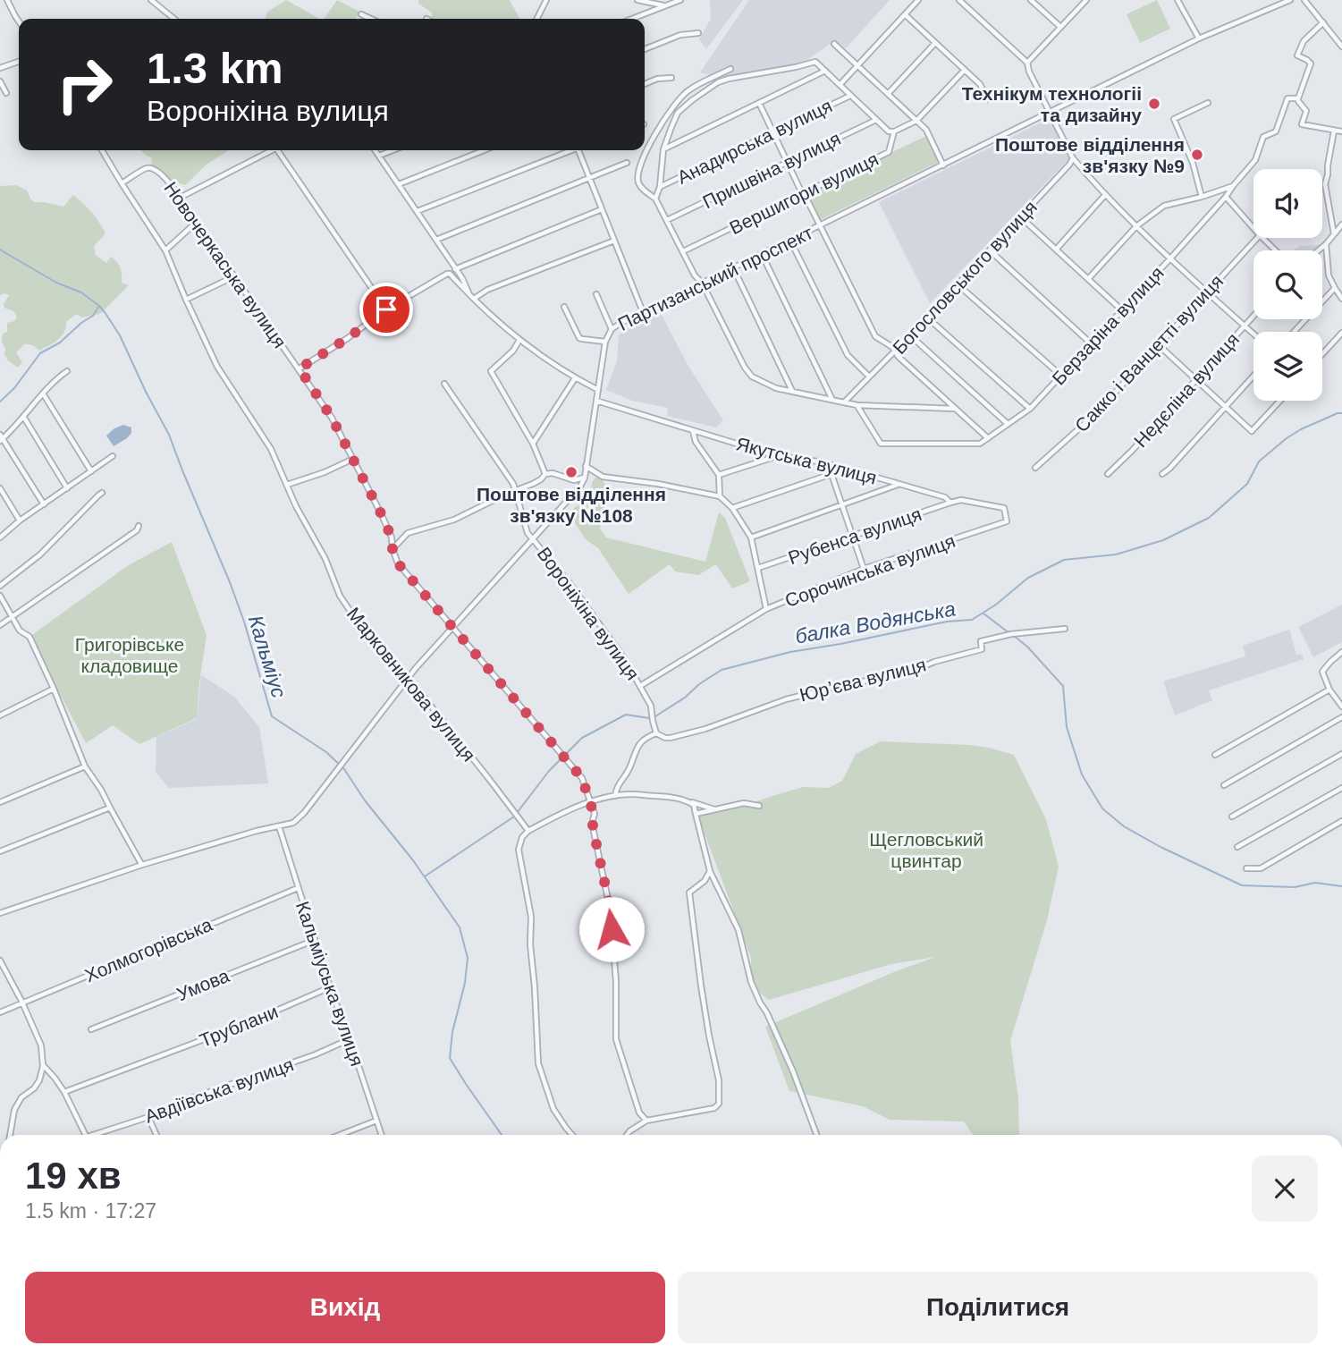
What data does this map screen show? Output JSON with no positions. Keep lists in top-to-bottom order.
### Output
{
  "streets": {
    "street": [
      "Анадирська вулиця",
      "Пришвіна вулиця",
      "Вершигори вулиця",
      "Новочеркаська вулиця",
      "Богословського вулиця",
      "Партизанський проспект",
      "Берзаріна вулиця",
      "Сакко і Ванцетті вулиця",
      "Недєліна вулиця",
      "Якутська вулиця",
      "Рубенса вулиця",
      "Сорочинська вулиця",
      "Вороніхіна вулиця",
      "Юр’єва вулиця",
      "Марковникова вулиця",
      "Холмогорівська",
      "Кальміуська вулиця",
      "Умова",
      "Трублани",
      "Авдіївська вулиця"
    ]
  },
  "crossings": [
    ["Новочеркаська вулиця", "Марковникова вулиця"],
    ["Партизанський проспект", "Якутська вулиця"],
    ["Якутська вулиця", "Рубенса вулиця"],
    ["Якутська вулиця", "Сорочинська вулиця"],
    ["Сорочинська вулиця", "Вороніхіна вулиця"],
    ["Вороніхіна вулиця", "Юр’єва вулиця"],
    ["Холмогорівська", "Кальміуська вулиця"],
    ["Холмогорівська", "Авдіївська вулиця"],
    ["Кальміуська вулиця", "Умова"],
    ["Кальміуська вулиця", "Трублани"],
    ["Кальміуська вулиця", "Авдіївська вулиця"],
    ["Трублани", "Авдіївська вулиця"]
  ],
  "water": ["балка Водянська", "Кальміус"],
  "parks": ["Григорівське кладовище", "Щегловський цвинтар"],
  "places": ["Технікум технологіі та дизайну", "Поштове відділення зв'язку №9", "Поштове відділення зв'язку №108"],
  "page": {
    "turn": ["1.3 km", "Вороніхіна вулиця"],
    "heading": ["19 хв", "1.5 km · 17:27"],
    "buttons": ["Вихід", "Поділитися"]
  }
}
